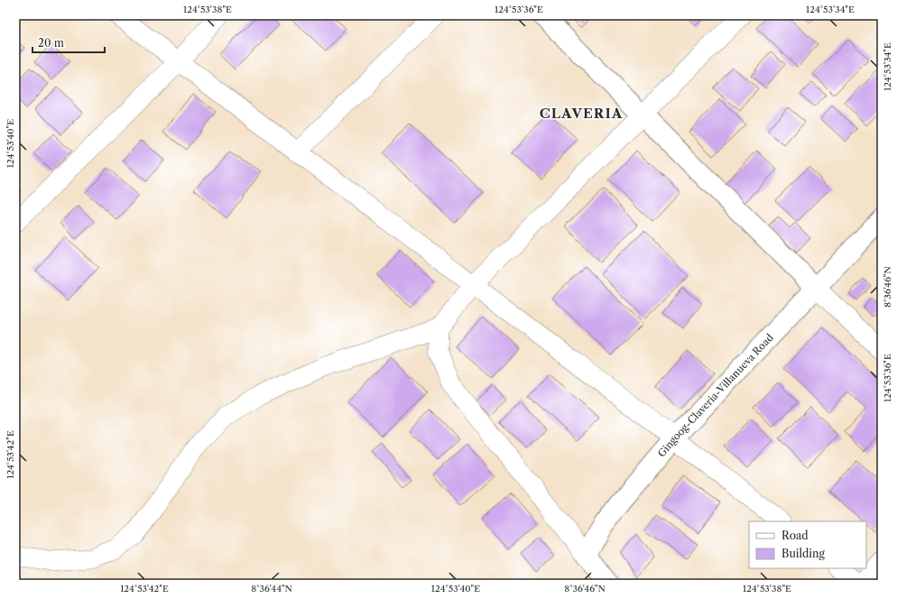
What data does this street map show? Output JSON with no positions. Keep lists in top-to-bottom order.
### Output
{
  "streets": {
    "main road": ["Gingoog-Claveria-Villanueva Road"]
  },
  "districts": ["CLAVERIA"],
  "legend": ["Road", "Building"],
  "scale_bar": "20 m",
  "coordinates": [
    "124°53'38\"E",
    "124°53'36\"E",
    "124°53'34\"E",
    "124°53'40\"E",
    "8°36'46\"N",
    "124°53'42\"E",
    "8°36'44\"N"
  ]
}
